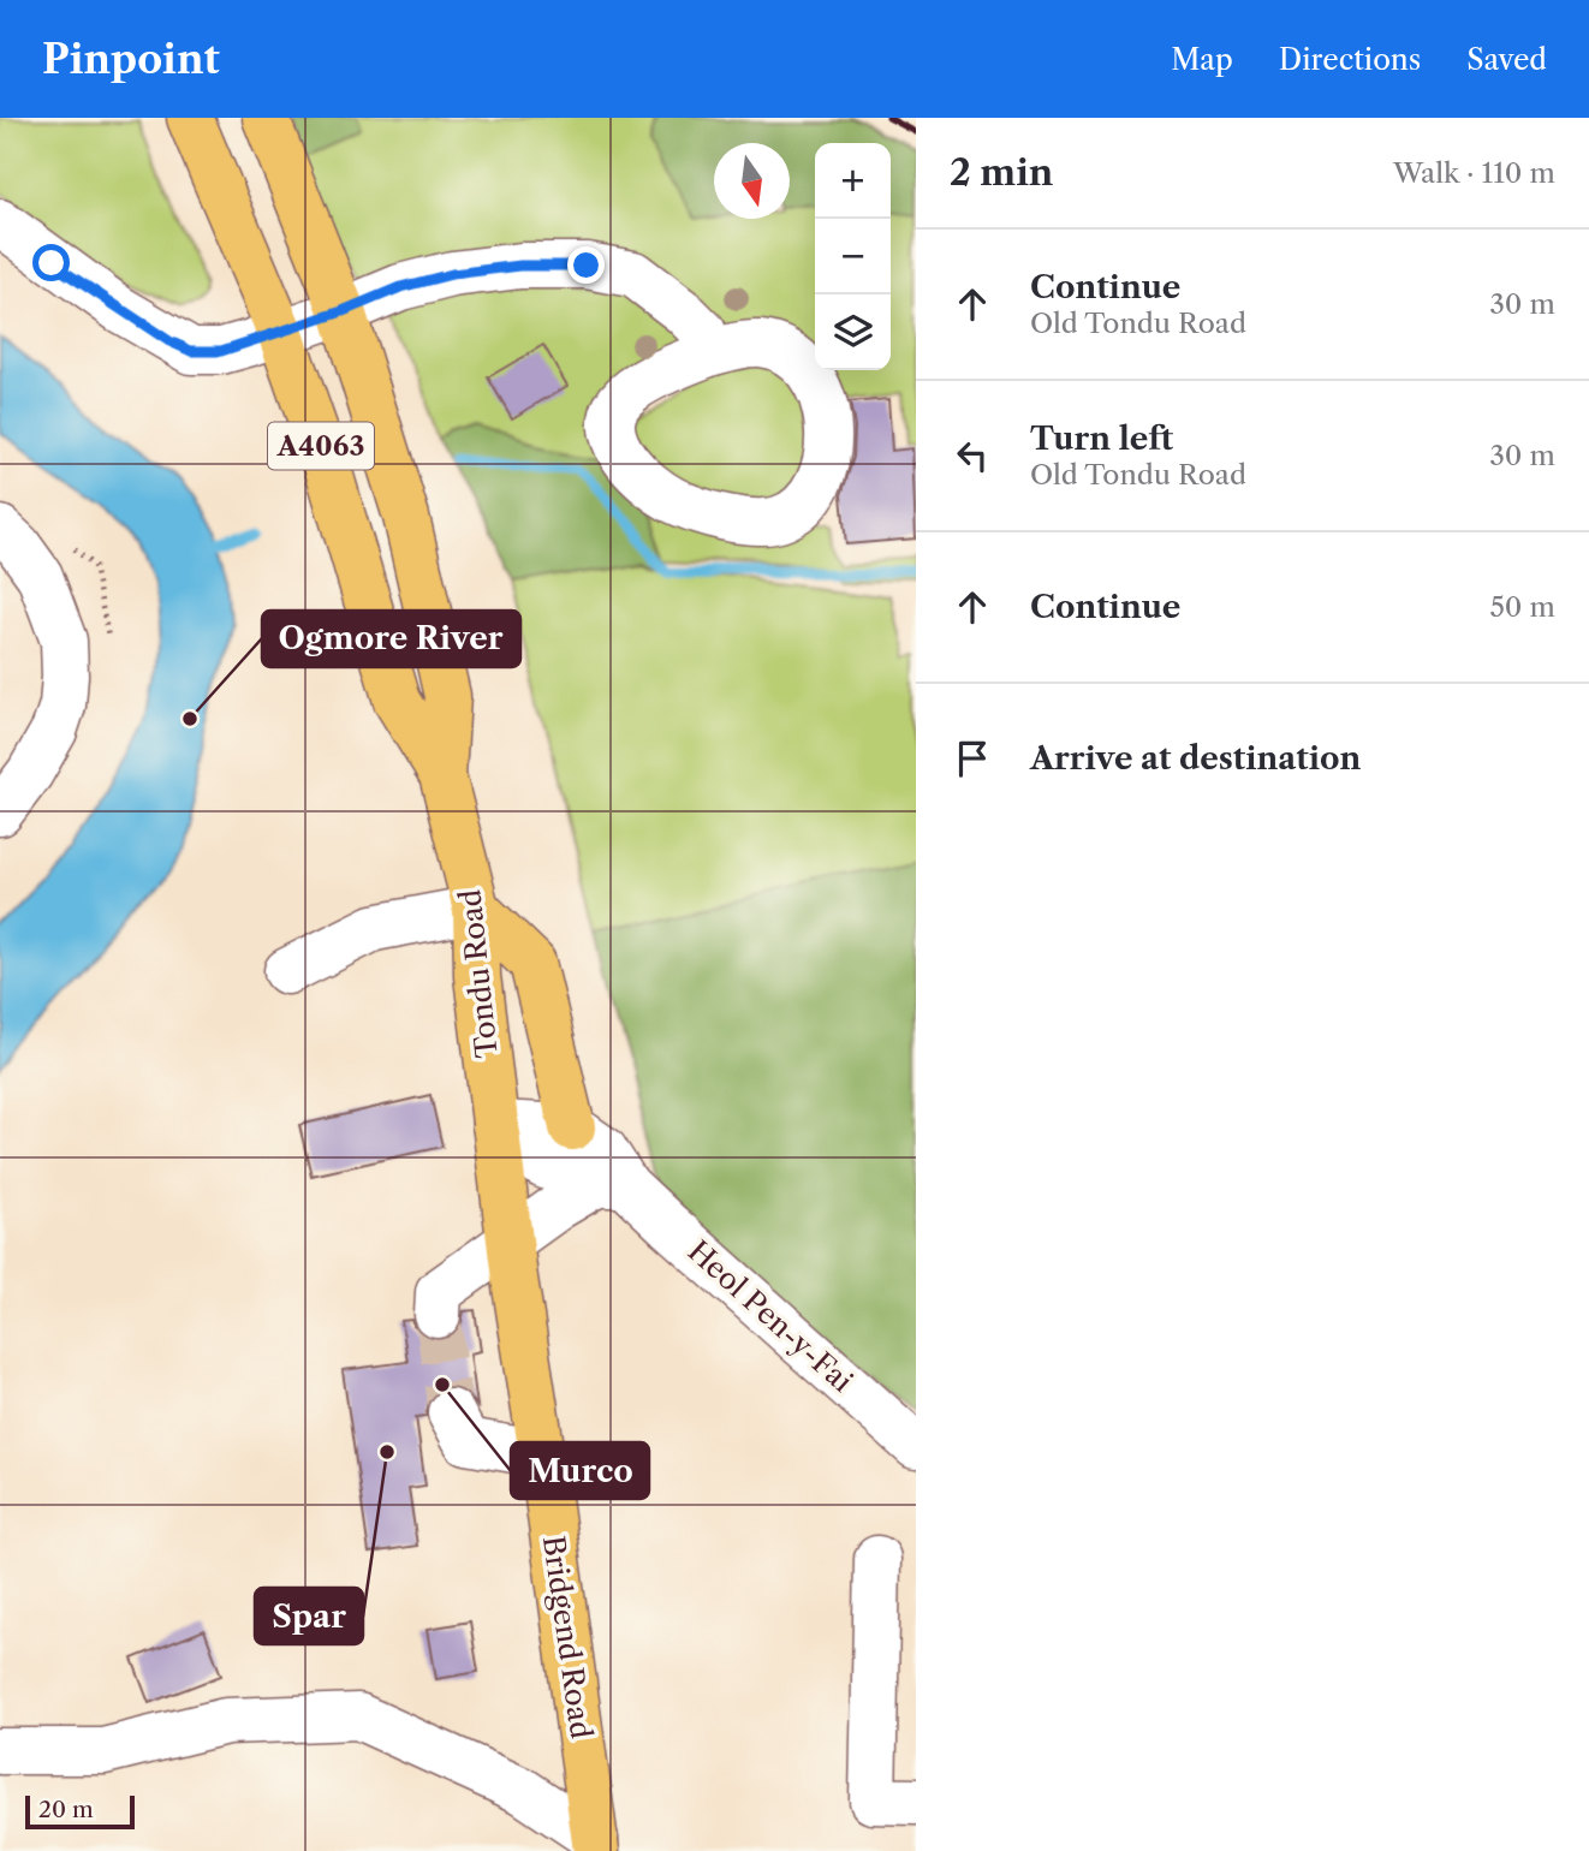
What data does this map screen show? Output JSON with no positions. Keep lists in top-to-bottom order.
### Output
{
  "streets": {
    "main road": ["A4063", "Tondu Road", "Bridgend Road"],
    "street": ["Heol Pen-y-Fai"]
  },
  "crossings": [
    ["Tondu Road", "Heol Pen-y-Fai"],
    ["Tondu Road", "Bridgend Road"],
    ["Heol Pen-y-Fai", "Bridgend Road"]
  ],
  "places": ["Ogmore River", "Murco", "Spar"],
  "scale_bar": "20 m",
  "north": "bottom",
  "page": {
    "header": "Pinpoint",
    "nav": ["Map", "Directions", "Saved"],
    "heading": ["2 min", "Walk · 110 m"],
    "map_buttons": ["+", "−"],
    "list": [
      ["Continue", "Old Tondu Road", "30 m"],
      ["Turn left", "Old Tondu Road", "30 m"],
      ["Continue", "50 m"],
      "Arrive at destination"
    ],
    "scale": "20 m"
  }
}
